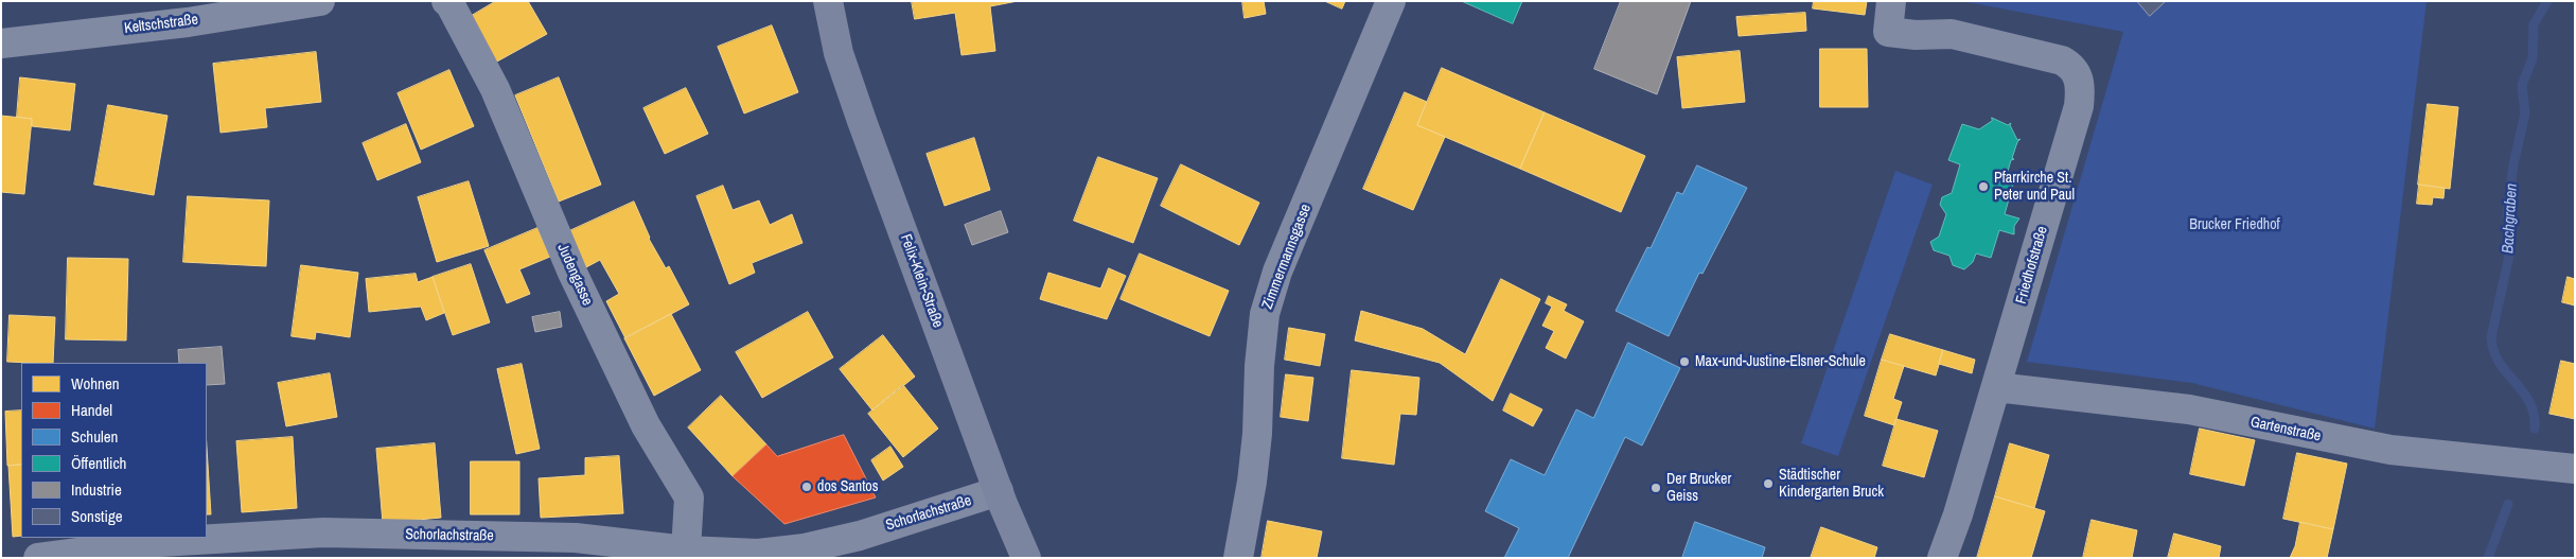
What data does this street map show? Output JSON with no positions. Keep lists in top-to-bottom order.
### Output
{
  "streets": {
    "street": [
      "Keltschstraße",
      "Zimmermannsgasse",
      "Friedhofstraße",
      "Judengasse",
      "Felix-Klein-Straße",
      "Gartenstraße",
      "Schorlachstraße"
    ]
  },
  "crossings": [
    ["Friedhofstraße", "Gartenstraße"],
    ["Judengasse", "Schorlachstraße"],
    ["Felix-Klein-Straße", "Schorlachstraße"]
  ],
  "water": ["Bachgraben"],
  "parks": ["Brucker Friedhof"],
  "places": [
    "Pfarrkirche St. Peter und Paul",
    "Max-und-Justine-Elsner-Schule",
    "Städtischer Kindergarten Bruck",
    "dos Santos",
    "Der Brucker Geiss"
  ],
  "legend": [
    "Wohnen",
    "Handel",
    "Schulen",
    "Öffentlich",
    "Industrie",
    "Sonstige"
  ]
}
